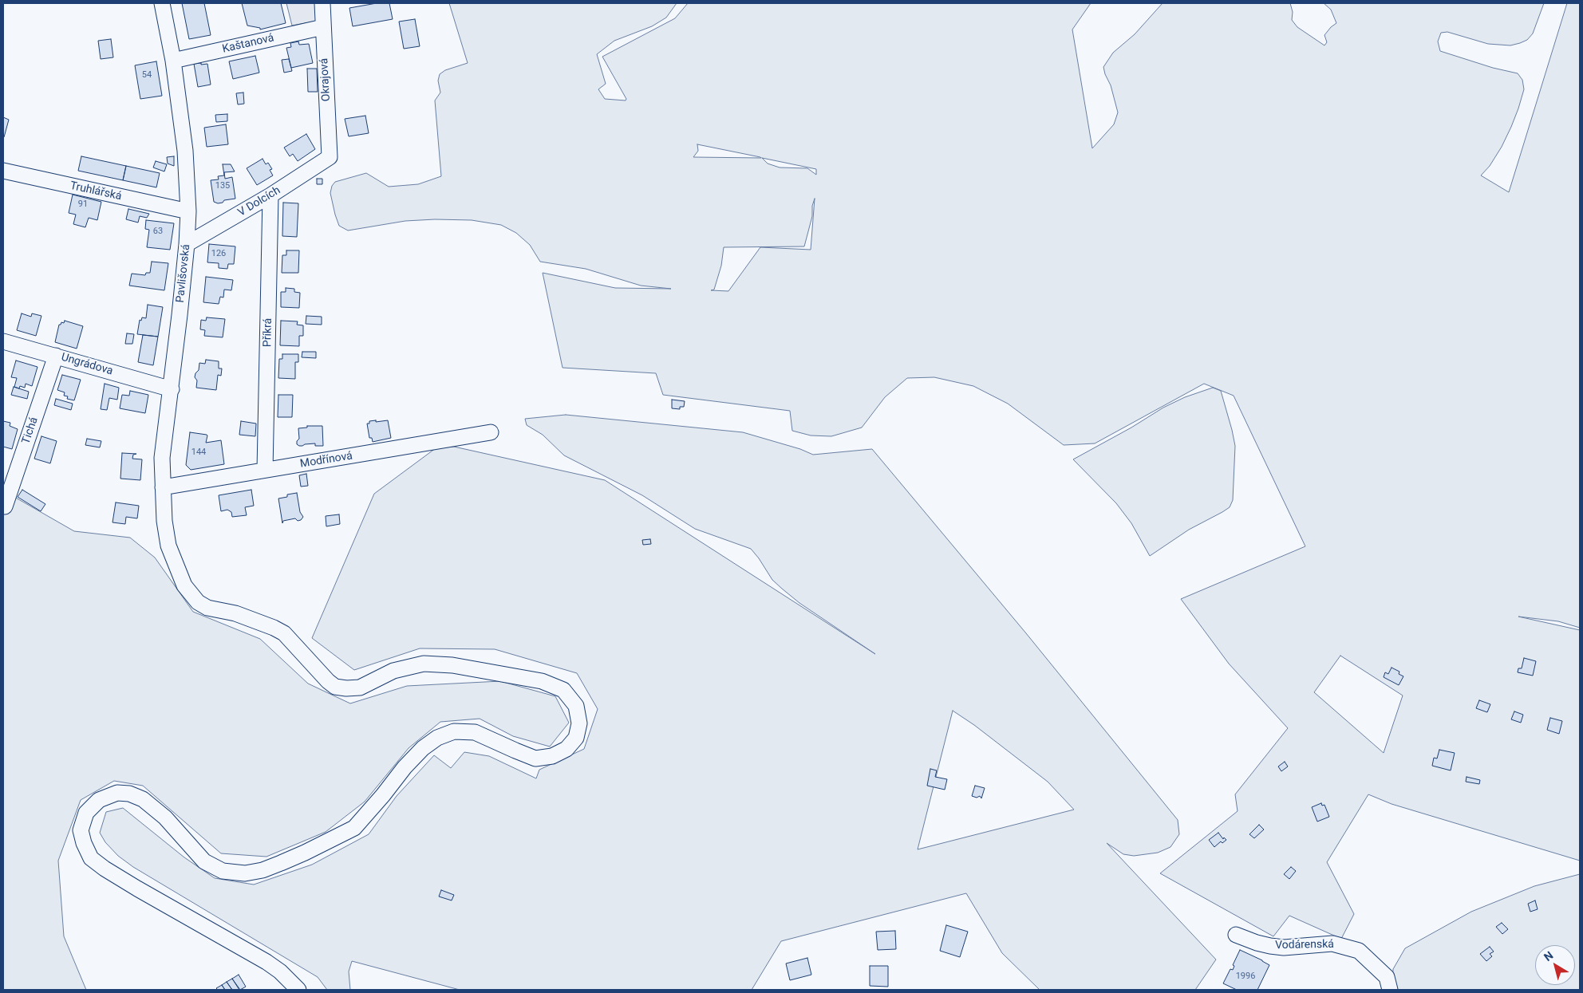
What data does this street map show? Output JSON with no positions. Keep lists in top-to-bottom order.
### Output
{
  "streets": {
    "street": [
      "Kaštanová",
      "Okrajová",
      "Truhlářská",
      "V Dolcích",
      "Pavlišovská",
      "Příkrá",
      "Ungrádova",
      "Tichá",
      "Modřínová",
      "Vodárenská"
    ]
  },
  "crossings": [
    ["Kaštanová", "Okrajová"],
    ["Kaštanová", "Pavlišovská"],
    ["Okrajová", "V Dolcích"],
    ["Truhlářská", "Pavlišovská"],
    ["V Dolcích", "Pavlišovská"],
    ["V Dolcích", "Příkrá"],
    ["Pavlišovská", "Ungrádova"],
    ["Pavlišovská", "Modřínová"],
    ["Příkrá", "Modřínová"],
    ["Ungrádova", "Tichá"]
  ],
  "house_numbers": [
    "54",
    "135",
    "91",
    "63",
    "126",
    "144",
    "1996"
  ],
  "north": "top left"
}
